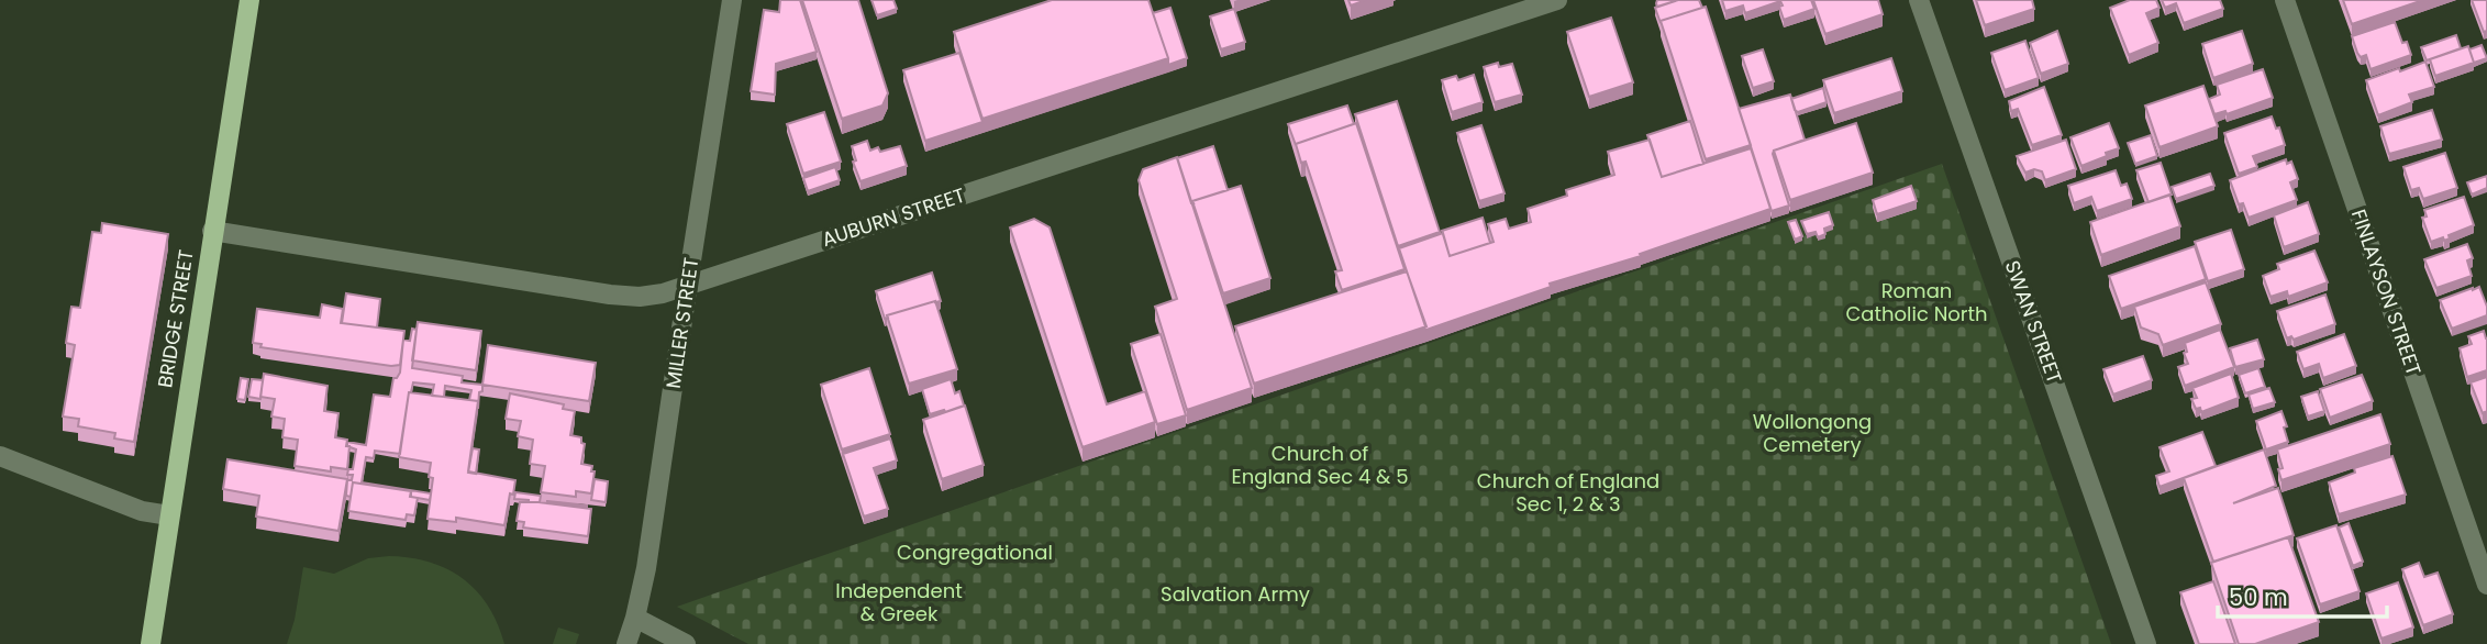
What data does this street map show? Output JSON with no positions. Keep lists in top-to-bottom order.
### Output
{
  "streets": {
    "main road": ["BRIDGE STREET"],
    "street": [
      "AUBURN STREET",
      "FINLAYSON STREET",
      "SWAN STREET",
      "MILLER STREET"
    ]
  },
  "crossings": [
    ["AUBURN STREET", "BRIDGE STREET"],
    ["AUBURN STREET", "MILLER STREET"]
  ],
  "parks": [
    "Roman Catholic North",
    "Wollongong Cemetery",
    "Church of England Sec 4 & 5",
    "Church of England Sec 1, 2 & 3",
    "Congregational",
    "Independent & Greek",
    "Salvation Army"
  ],
  "scale_bar": "50 m"
}
